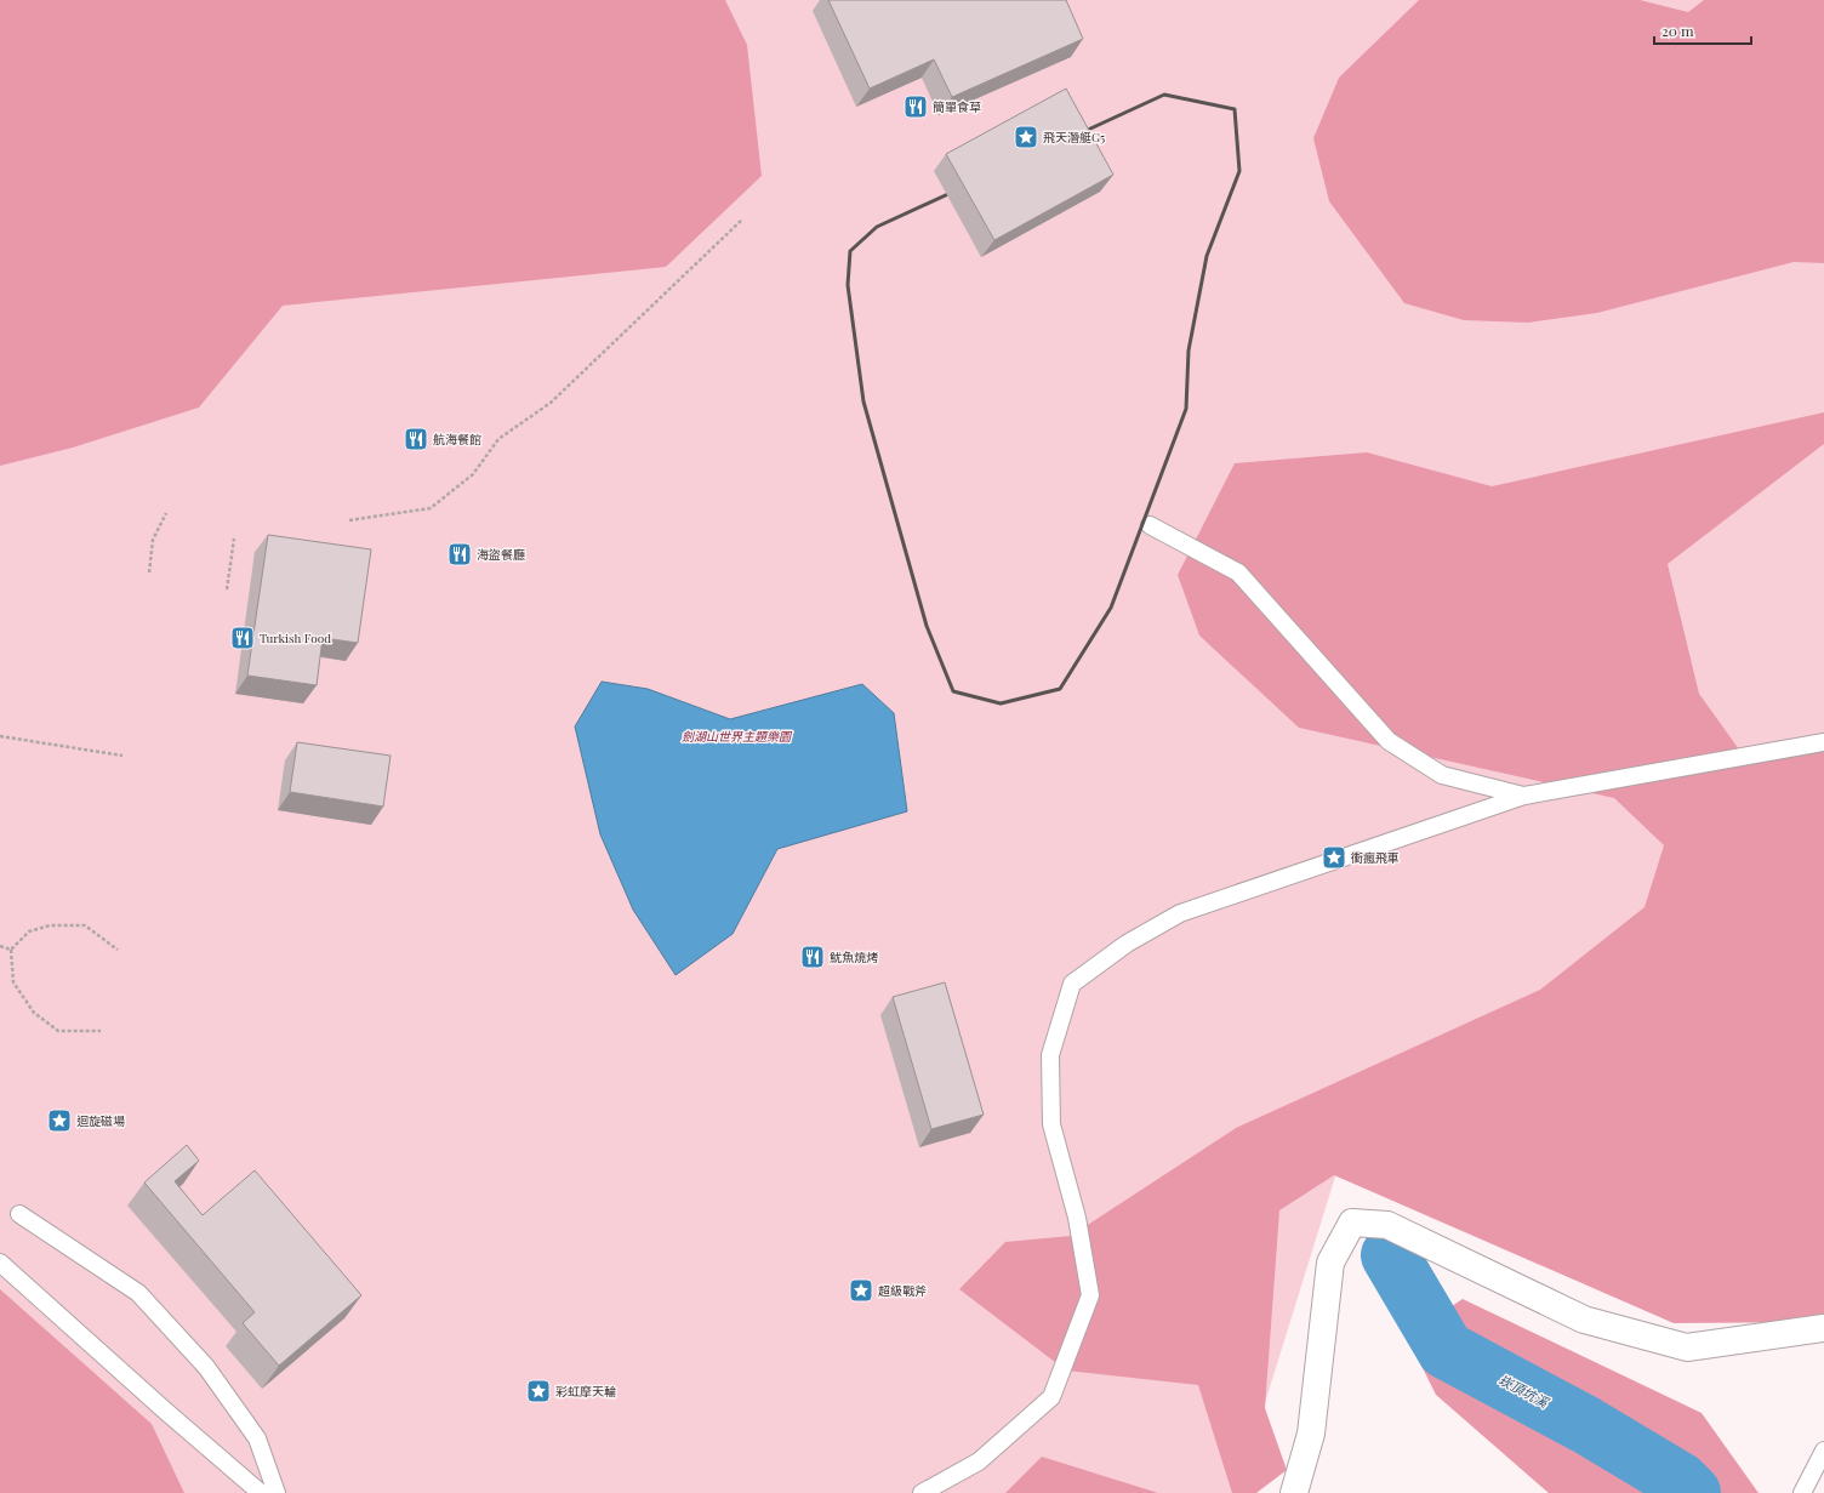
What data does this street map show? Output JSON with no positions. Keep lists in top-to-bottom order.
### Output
{
  "water": ["崁頂坑溪"],
  "parks": ["劍湖山世界主題樂園"],
  "places": {
    "restaurant": [
      "簡單食草",
      "航海餐館",
      "海盜餐廳",
      "Turkish Food",
      "魷魚燒烤"
    ],
    "place": [
      "飛天潛艇G5",
      "衝瘋飛車",
      "迴旋磁場",
      "超級戰斧",
      "彩虹摩天輪"
    ]
  },
  "scale_bar": "20 m"
}
